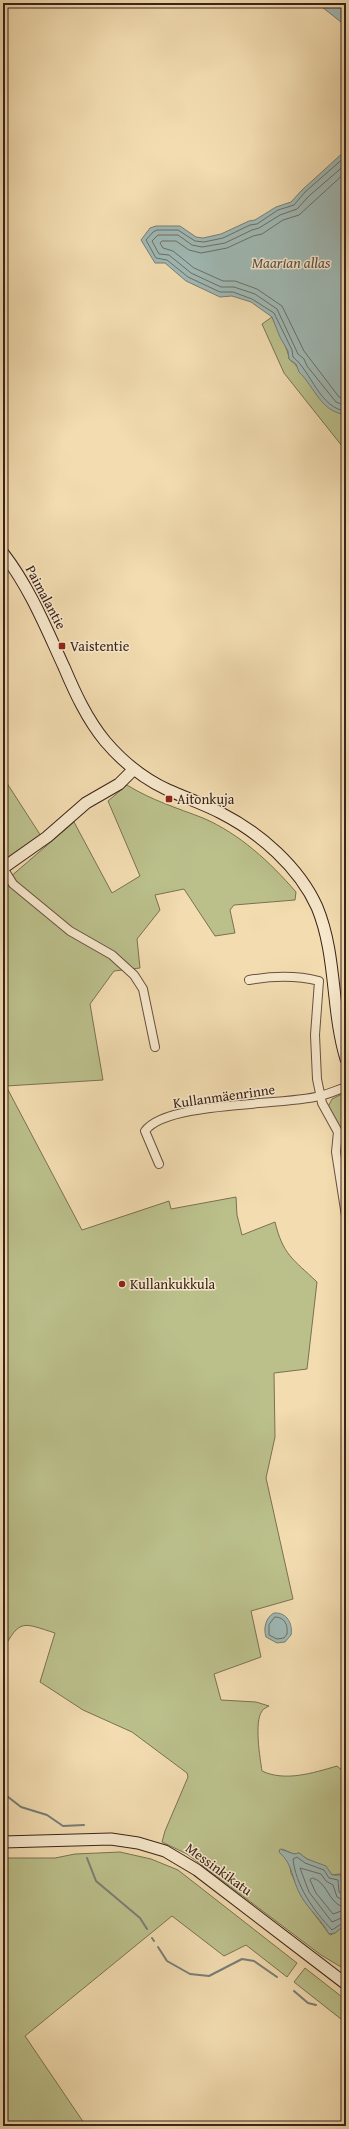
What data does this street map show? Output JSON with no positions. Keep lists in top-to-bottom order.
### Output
{
  "streets": {
    "street": ["Paimalantie", "Kullanmäenrinne", "Messinkikatu"]
  },
  "water": ["Maarian allas"],
  "places": {
    "transit": ["Vaistentie", "Aitonkuja"],
    "other": ["Kullankukkula"]
  }
}
